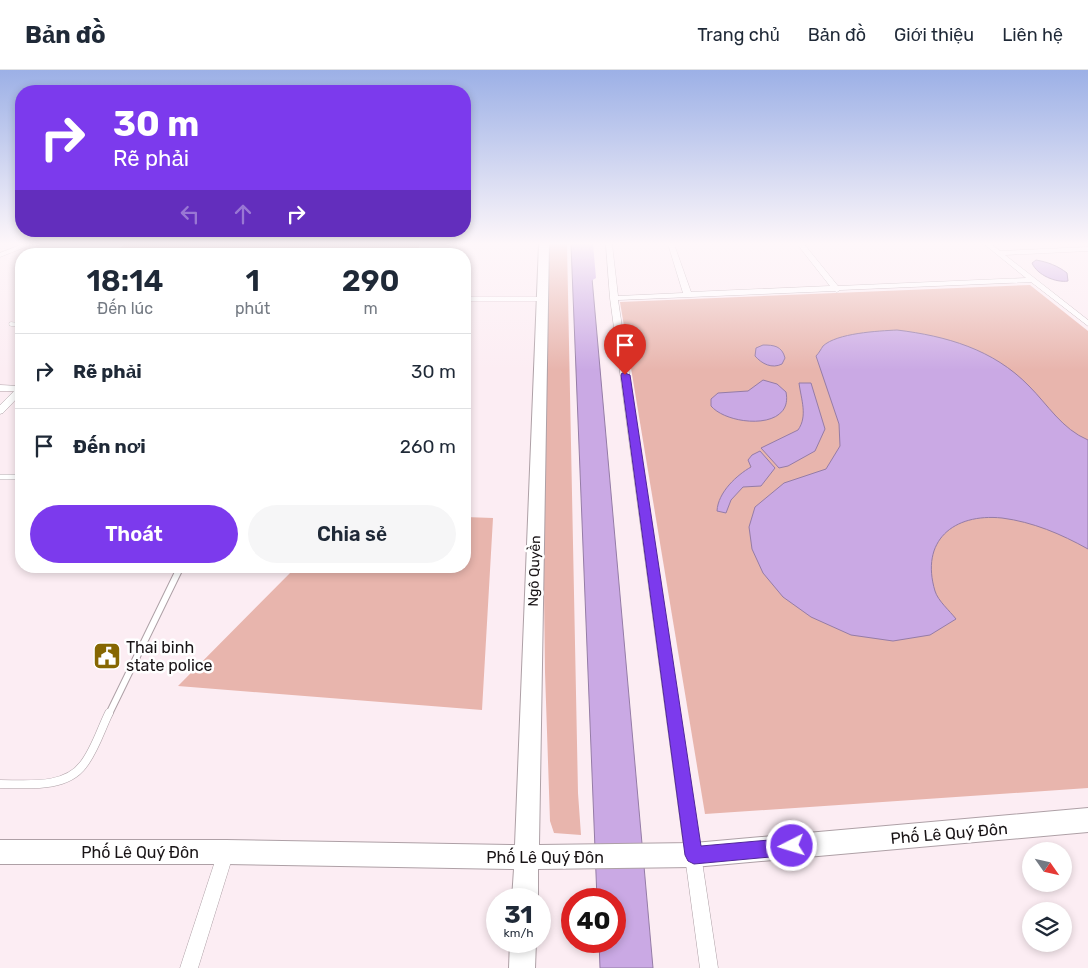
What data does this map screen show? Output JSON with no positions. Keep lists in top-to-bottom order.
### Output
{
  "streets": {
    "street": ["Ngô Quyền", "Phố Lê Quý Đôn"]
  },
  "crossings": [
    ["Ngô Quyền", "Phố Lê Quý Đôn"]
  ],
  "places": {
    "public building": ["Thai binh state police"]
  },
  "north": "bottom right",
  "page": {
    "header": "Bản đồ",
    "nav": [
      "Trang chủ",
      "Bản đồ",
      "Giới thiệu",
      "Liên hệ"
    ],
    "turn": ["30 m", "Rẽ phải"],
    "eta": [
      "18:14",
      "Đến lúc",
      "1",
      "phút",
      "290",
      "m"
    ],
    "list": [
      {
        "name": "Rẽ phải",
        "value": "30 m"
      },
      {
        "name": "Đến nơi",
        "value": "260 m"
      }
    ],
    "buttons": ["Thoát", "Chia sẻ"],
    "speed": "31 km/h",
    "limit": "40"
  }
}
